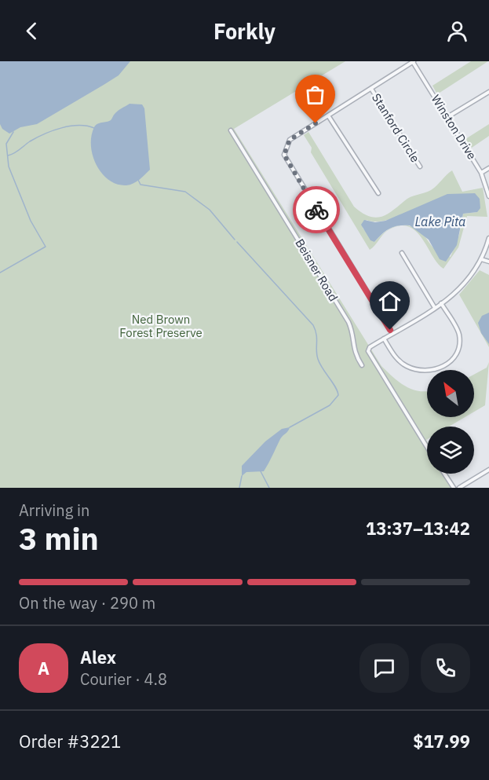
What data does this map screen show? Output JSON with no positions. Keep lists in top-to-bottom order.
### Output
{
  "streets": {
    "street": ["Winston Drive", "Stanford Circle", "Beisner Road"]
  },
  "water": ["Lake Pita"],
  "parks": ["Ned Brown Forest Preserve"],
  "north": "top left",
  "page": {
    "header": "Forkly",
    "heading": ["3 min", "Arriving in", "13:37–13:42"],
    "panel": [
      "Alex",
      "Courier · 4.8",
      "Order #3221",
      "$17.99"
    ],
    "bar": "On the way · 290 m",
    "round": "A"
  }
}
